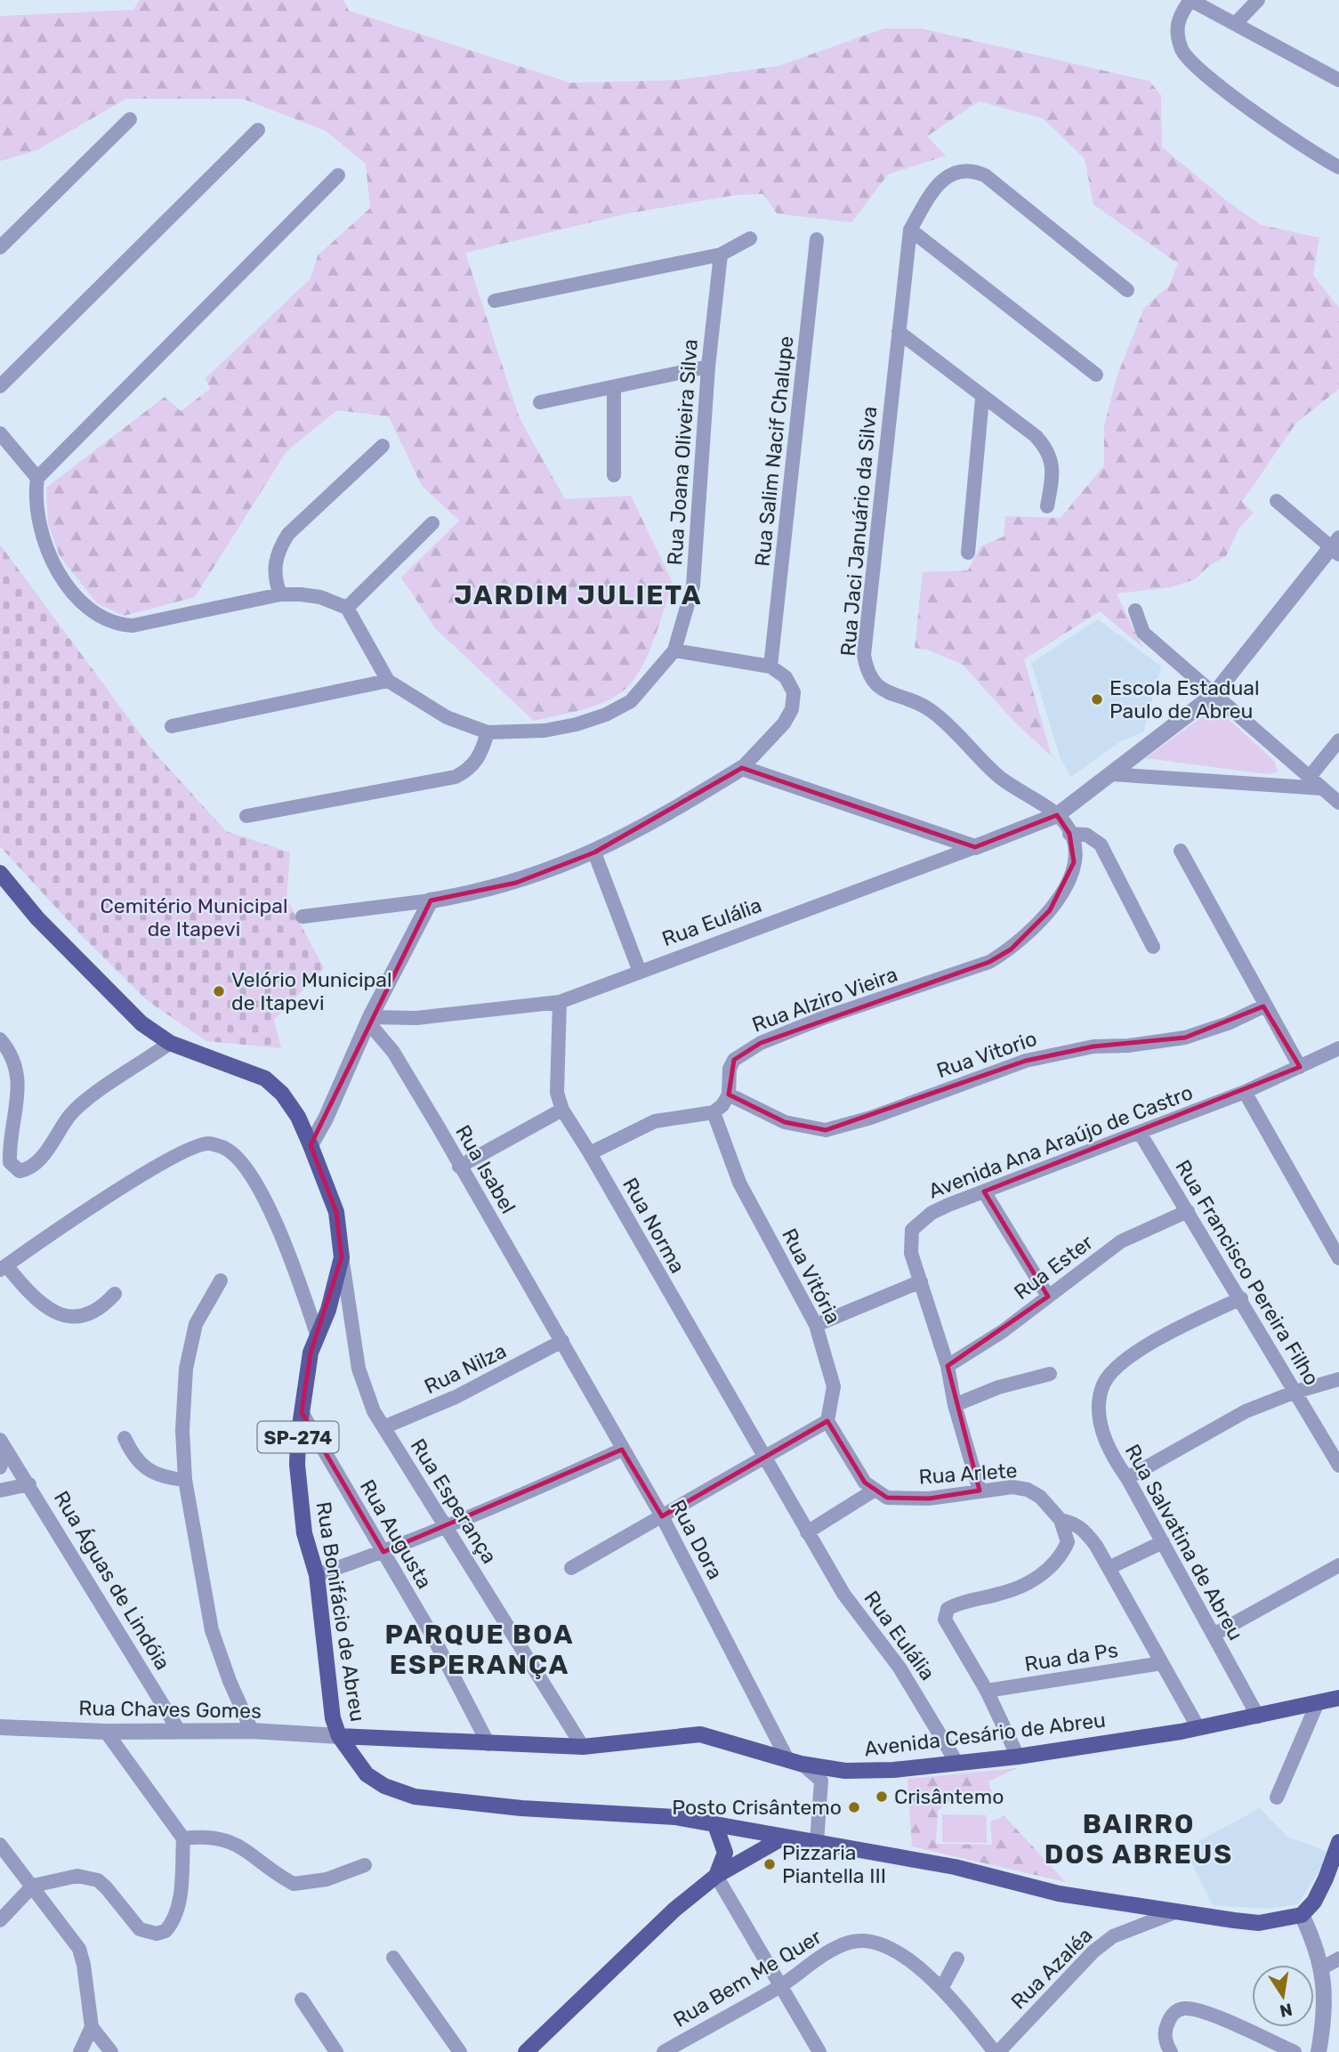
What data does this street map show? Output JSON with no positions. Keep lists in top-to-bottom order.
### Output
{
  "streets": {
    "main road": ["SP-274", "Rua Bonifácio de Abreu", "Avenida Cesário de Abreu"],
    "street": [
      "Rua Salim Nacif Chalupe",
      "Rua Joana Oliveira Silva",
      "Rua Jaci Januário da Silva",
      "Rua Eulália",
      "Rua Alziro Vieira",
      "Rua Vitorio",
      "Avenida Ana Araújo de Castro",
      "Rua Isabel",
      "Rua Norma",
      "Rua Ester",
      "Rua Francisco Pereira Filho",
      "Rua Vitória",
      "Rua Nilza",
      "Rua Arlete",
      "Rua Esperança",
      "Rua Augusta",
      "Rua Dora",
      "Rua Salvatina de Abreu",
      "Rua Águas de Lindóia",
      "Rua da Ps",
      "Rua Chaves Gomes",
      "Rua Azaléa",
      "Rua Bem Me Quer"
    ]
  },
  "crossings": [
    ["Rua Jaci Januário da Silva", "Rua Eulália"],
    ["Rua Eulália", "Rua Isabel"],
    ["Rua Eulália", "Rua Norma"],
    ["Rua Eulália", "Avenida Cesário de Abreu"],
    ["Rua Alziro Vieira", "Rua Vitorio"],
    ["Avenida Ana Araújo de Castro", "Rua Ester"],
    ["Avenida Ana Araújo de Castro", "Rua Francisco Pereira Filho"],
    ["Avenida Ana Araújo de Castro", "Rua Arlete"],
    ["Rua Isabel", "Rua Nilza"],
    ["Rua Isabel", "Rua Dora"],
    ["Rua Ester", "Rua Francisco Pereira Filho"],
    ["Rua Francisco Pereira Filho", "Rua Salvatina de Abreu"],
    ["Rua Nilza", "Rua Esperança"],
    ["Rua Nilza", "Rua Dora"],
    ["SP-274", "Rua Bonifácio de Abreu"],
    ["SP-274", "Rua Azaléa"],
    ["Rua Esperança", "Rua Bonifácio de Abreu"],
    ["Rua Esperança", "Avenida Cesário de Abreu"],
    ["Rua Augusta", "Rua Bonifácio de Abreu"],
    ["Rua Augusta", "Avenida Cesário de Abreu"],
    ["Rua Dora", "Avenida Cesário de Abreu"],
    ["Rua Salvatina de Abreu", "Avenida Cesário de Abreu"],
    ["Rua Águas de Lindóia", "Rua Chaves Gomes"],
    ["Rua Bonifácio de Abreu", "Rua Chaves Gomes"],
    ["Rua Bonifácio de Abreu", "Avenida Cesário de Abreu"],
    ["Rua Chaves Gomes", "Avenida Cesário de Abreu"],
    ["Rua Azaléa", "Rua Bem Me Quer"]
  ],
  "districts": ["JARDIM JULIETA", "PARQUE BOA ESPERANÇA", "BAIRRO DOS ABREUS"],
  "parks": ["Cemitério Municipal de Itapevi"],
  "places": [
    "Escola Estadual Paulo de Abreu",
    "Velório Municipal de Itapevi",
    "Crisântemo",
    "Posto Crisântemo",
    "Pizzaria Piantella III"
  ],
  "north": "bottom"
}
